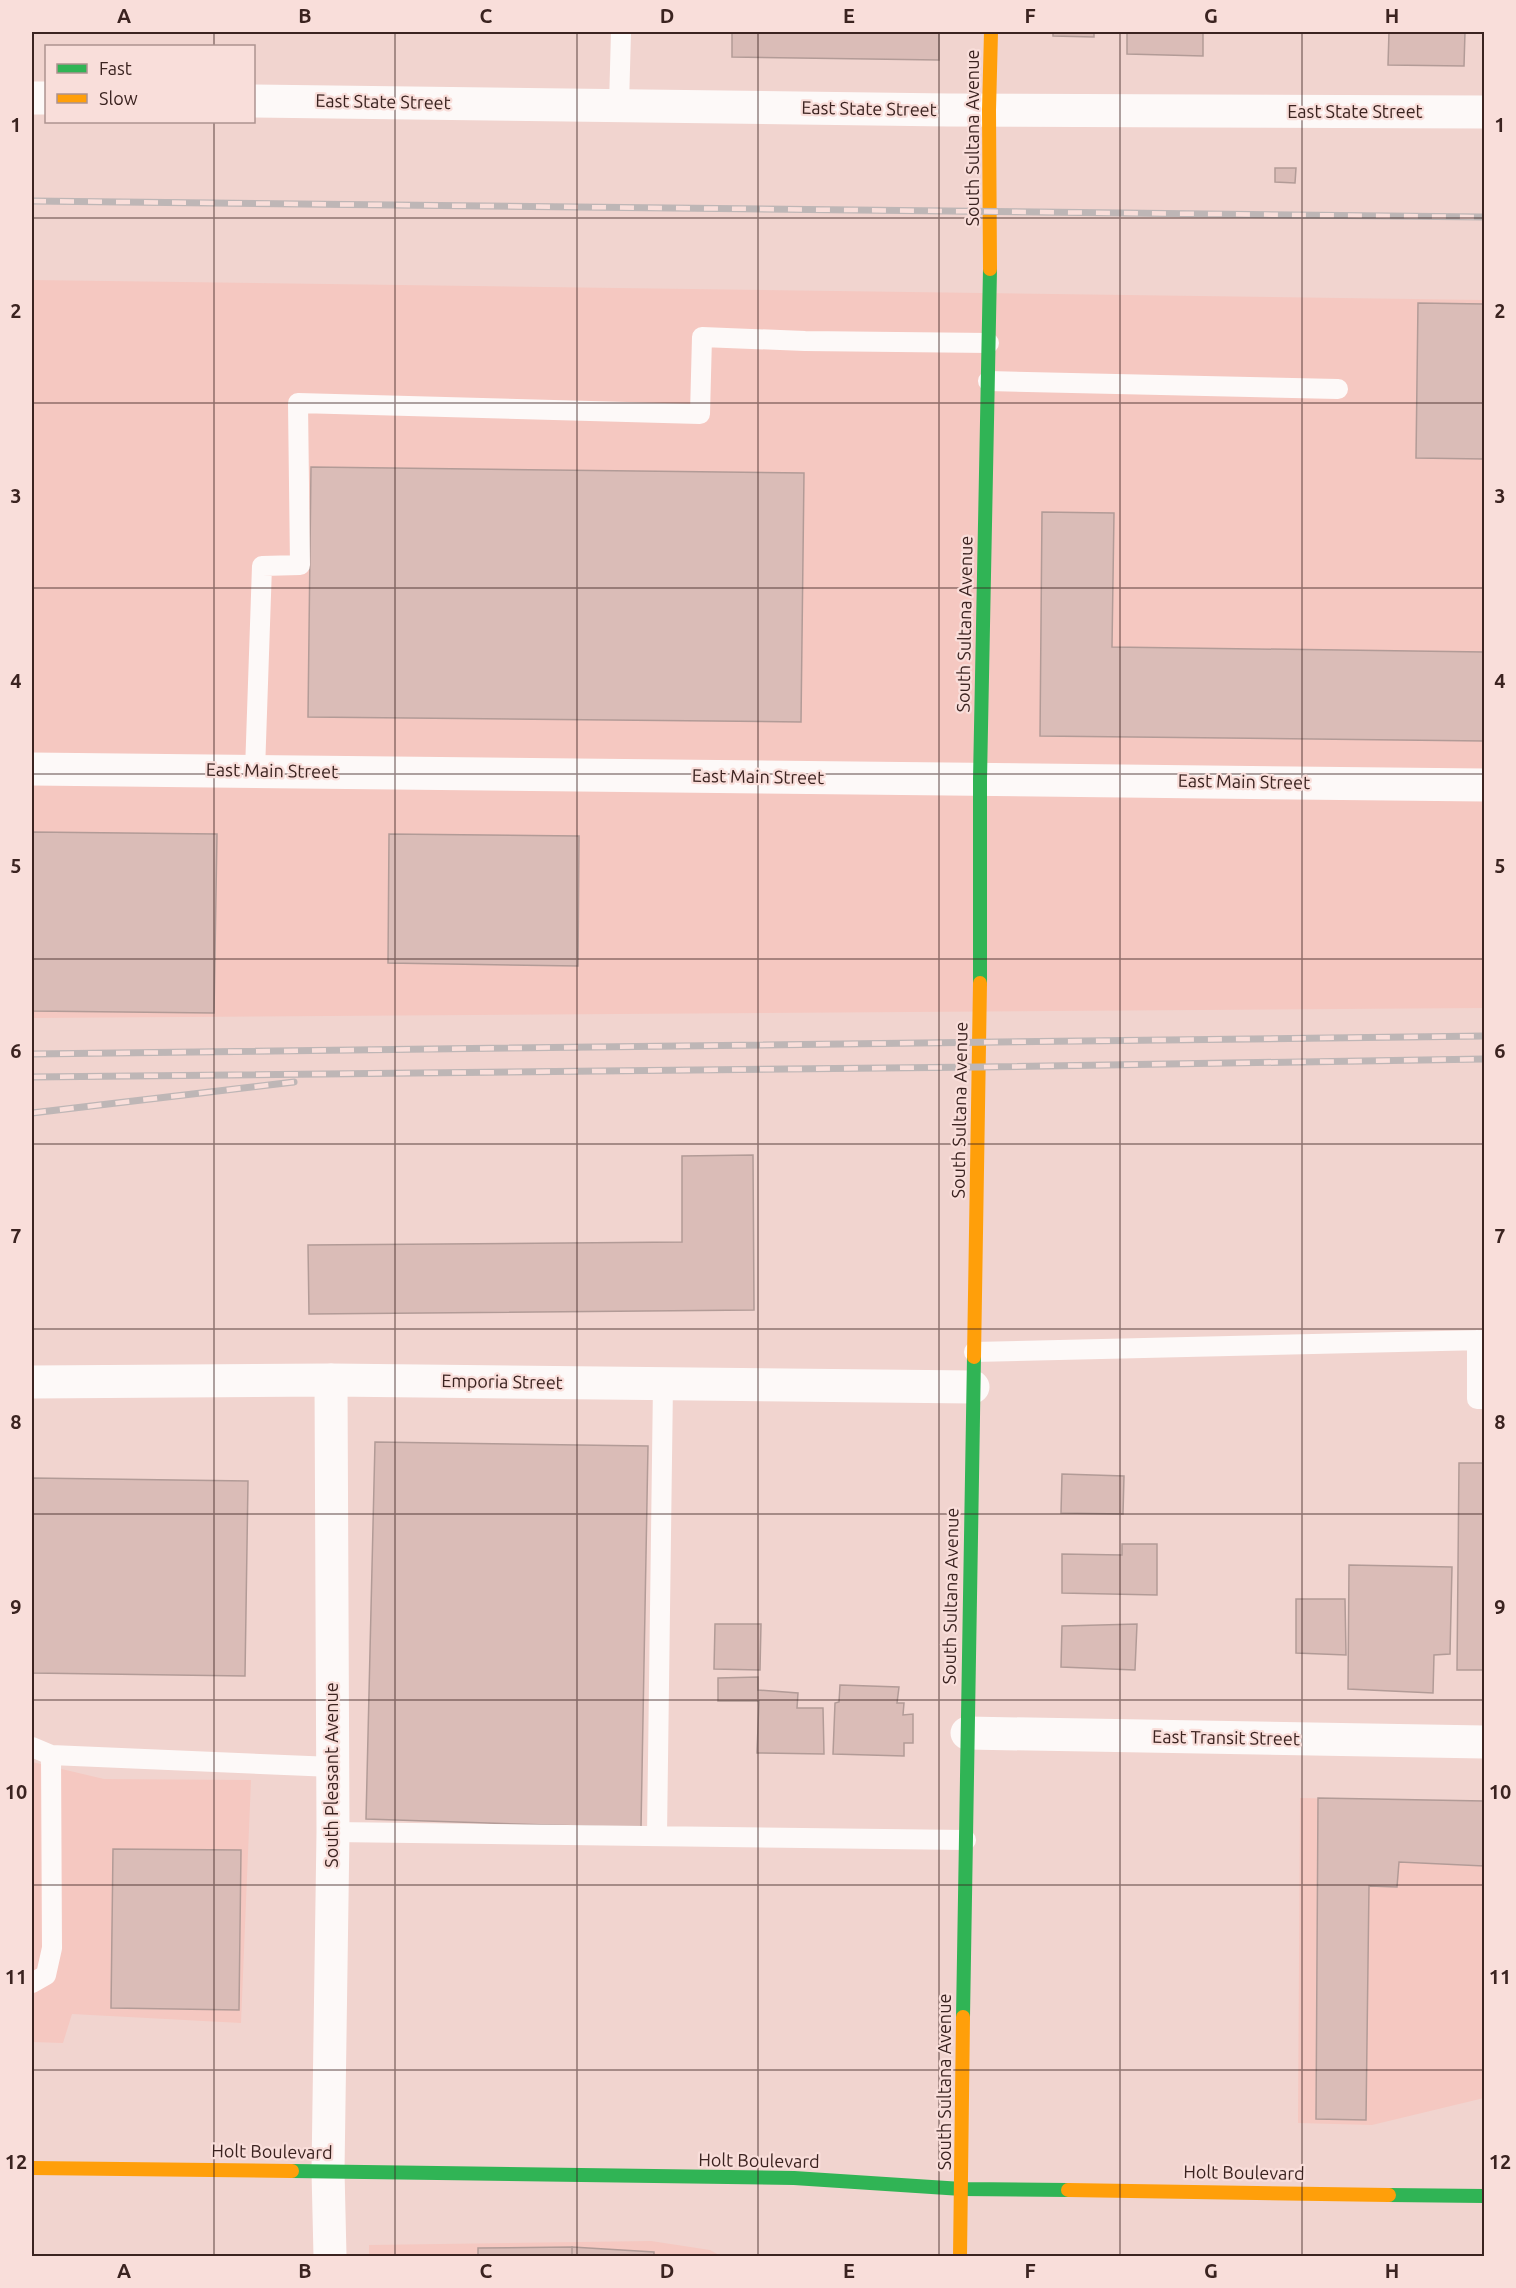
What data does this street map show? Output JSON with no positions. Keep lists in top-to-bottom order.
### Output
{
  "streets": {
    "street": [
      "East State Street",
      "South Sultana Avenue",
      "East Main Street",
      "Emporia Street",
      "East Transit Street",
      "South Pleasant Avenue",
      "Holt Boulevard"
    ]
  },
  "crossings": [
    ["East State Street", "South Sultana Avenue"],
    ["South Sultana Avenue", "East Main Street"],
    ["South Sultana Avenue", "Emporia Street"],
    ["South Sultana Avenue", "East Transit Street"],
    ["South Sultana Avenue", "Holt Boulevard"],
    ["Emporia Street", "South Pleasant Avenue"],
    ["South Pleasant Avenue", "Holt Boulevard"]
  ],
  "legend": ["Fast", "Slow"],
  "grid": {
    "columns": [
      "A",
      "B",
      "C",
      "D",
      "E",
      "F",
      "G",
      "H"
    ],
    "rows": [
      "1",
      "2",
      "3",
      "4",
      "5",
      "6",
      "7",
      "8",
      "9",
      "10",
      "11",
      "12"
    ]
  }
}
